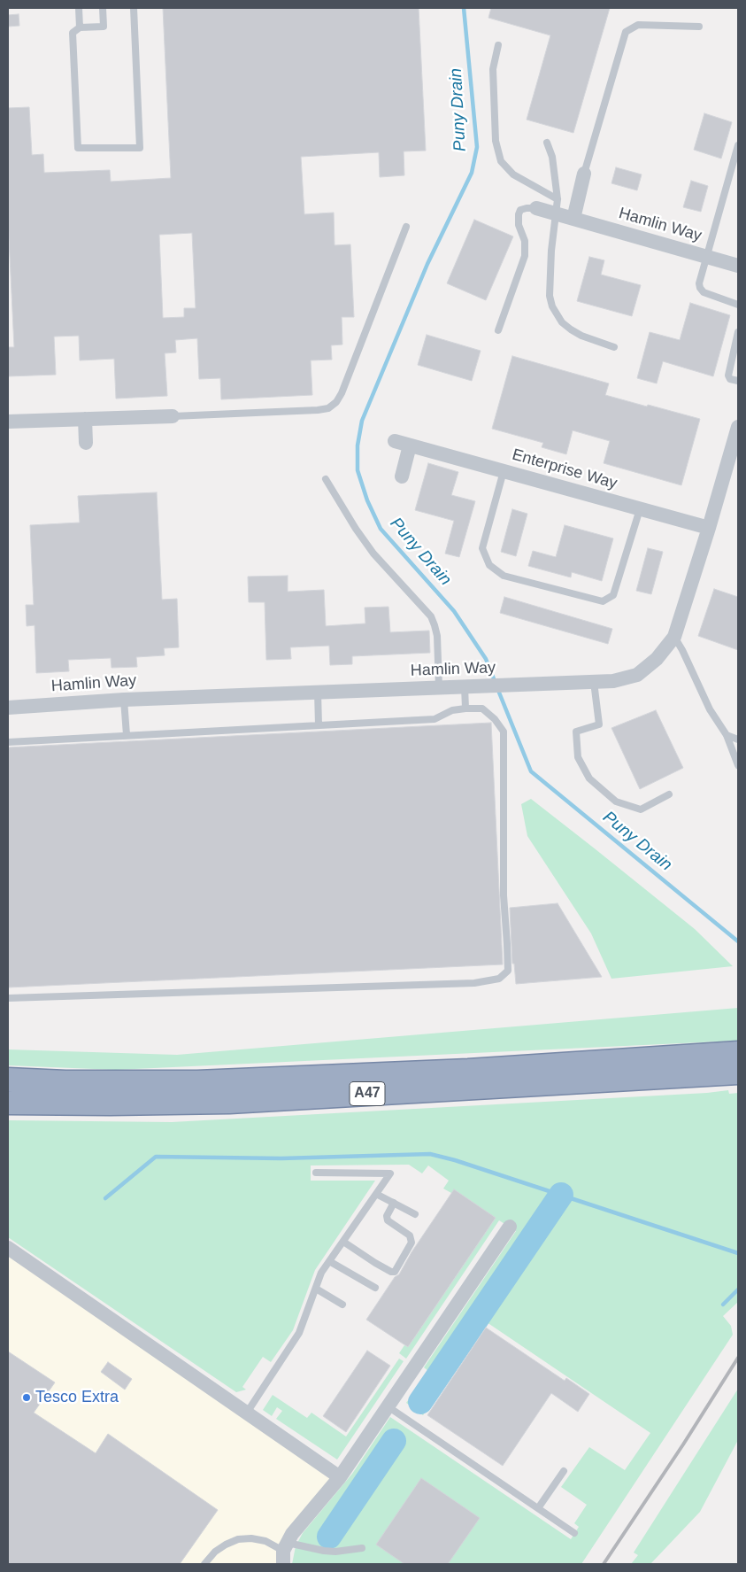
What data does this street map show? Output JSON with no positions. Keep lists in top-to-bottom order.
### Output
{
  "streets": {
    "highway": ["A47"],
    "street": ["Hamlin Way", "Enterprise Way"]
  },
  "crossings": [
    ["Hamlin Way", "Enterprise Way"]
  ],
  "water": ["Puny Drain"],
  "places": ["Tesco Extra"]
}
